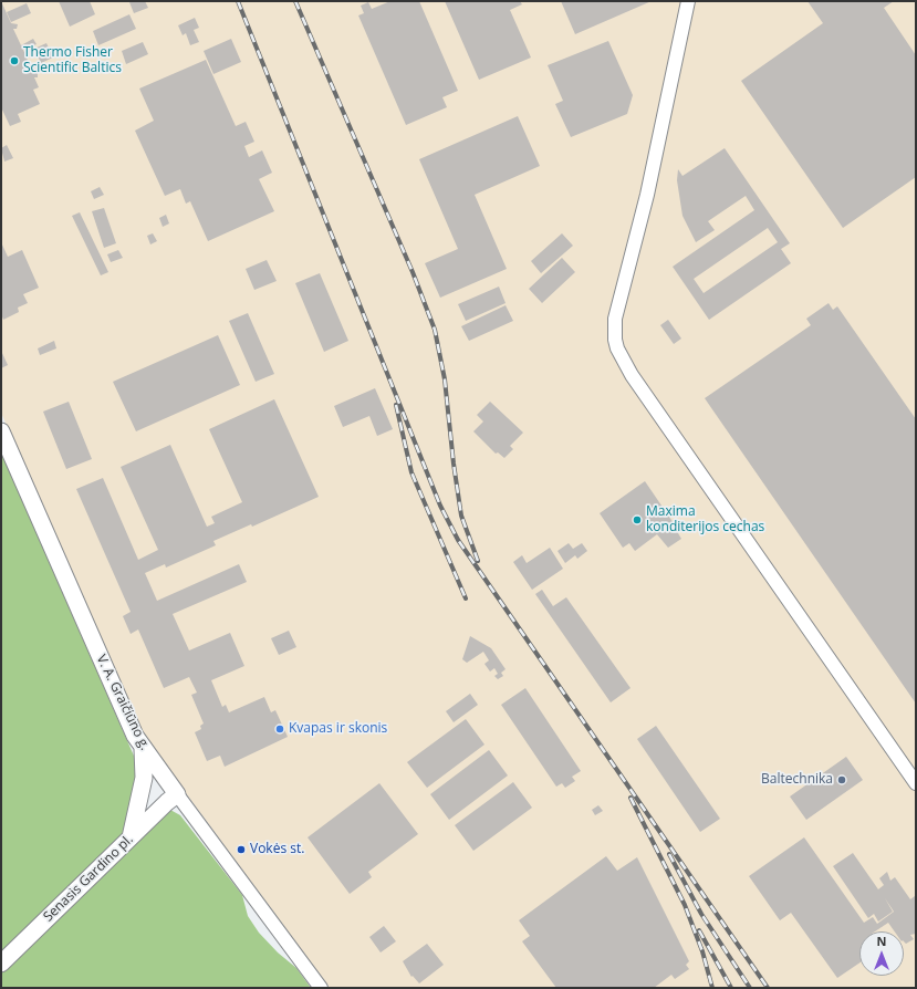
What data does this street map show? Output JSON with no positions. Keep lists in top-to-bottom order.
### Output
{
  "streets": {
    "main road": ["V. A. Graičiūno g.", "Senasis Gardino pl."]
  },
  "crossings": [
    ["V. A. Graičiūno g.", "Senasis Gardino pl."]
  ],
  "places": [
    "Thermo Fisher Scientific Baltics",
    "Maxima konditerijos cechas",
    "Kvapas ir skonis",
    "Baltechnika",
    "Vokės st."
  ],
  "north": "top"
}
